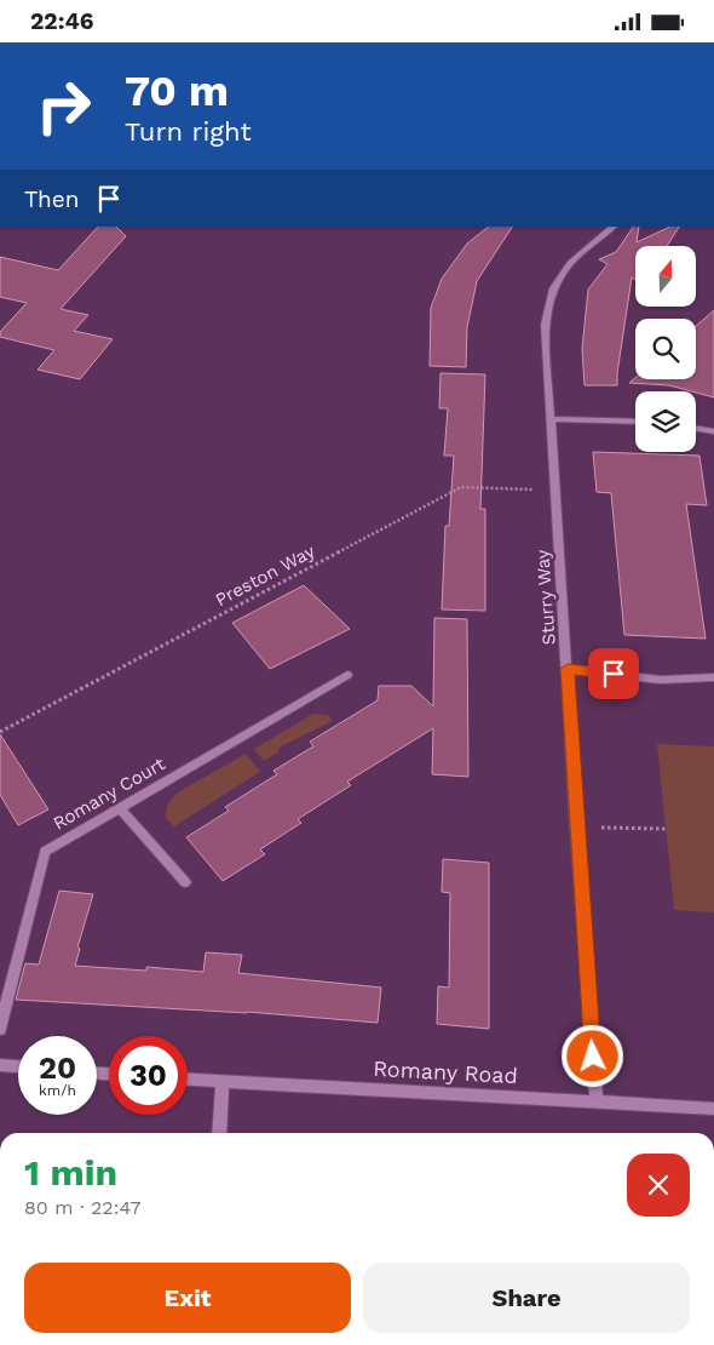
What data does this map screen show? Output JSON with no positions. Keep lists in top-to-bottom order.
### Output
{
  "streets": {
    "street": ["Sturry Way", "Romany Court", "Romany Road"],
    "path": ["Preston Way"]
  },
  "crossings": [
    ["Preston Way", "Sturry Way"],
    ["Sturry Way", "Romany Road"]
  ],
  "north": "top",
  "page": {
    "status": "22:46",
    "turn": ["70 m", "Turn right"],
    "then": "Then",
    "speed": "20 km/h",
    "limit": "30",
    "heading": ["1 min", "80 m · 22:47"],
    "buttons": ["Exit", "Share"]
  }
}
